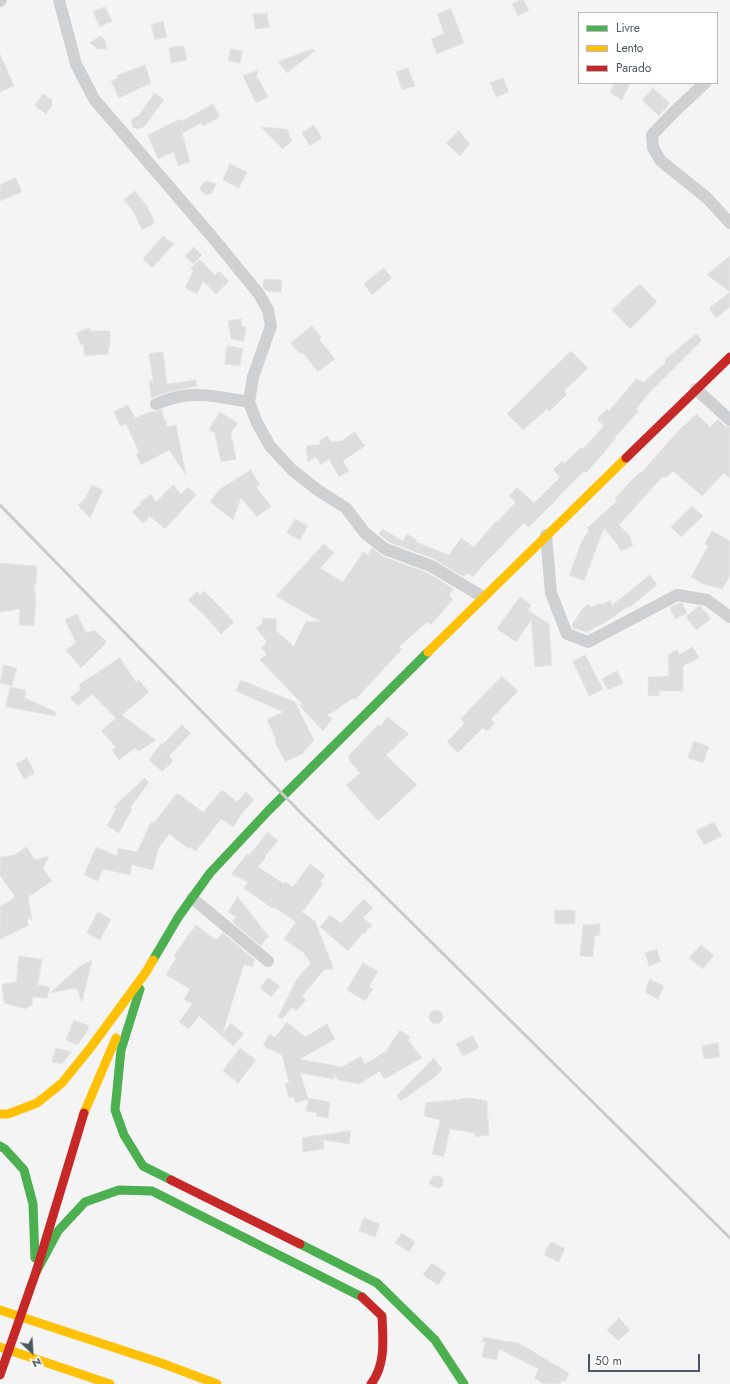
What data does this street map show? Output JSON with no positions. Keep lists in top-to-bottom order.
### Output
{
  "legend": ["Livre", "Lento", "Parado"],
  "scale_bar": "50 m",
  "north": "bottom right"
}
